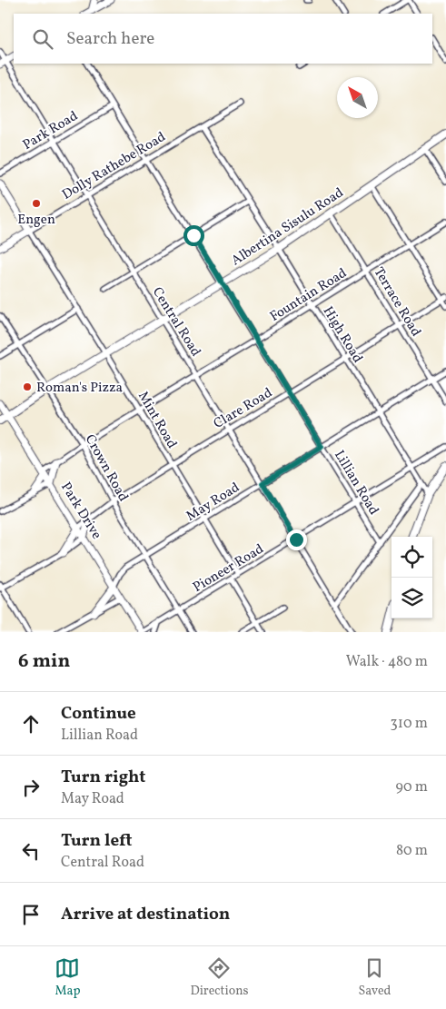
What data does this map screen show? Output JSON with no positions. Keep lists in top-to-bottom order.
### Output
{
  "streets": {
    "main road": ["Albertina Sisulu Road"],
    "street": [
      "Park Road",
      "Dolly Rathebe Road",
      "Fountain Road",
      "Terrace Road",
      "Central Road",
      "High Road",
      "Clare Road",
      "Mint Road",
      "Crown Road",
      "Lillian Road",
      "May Road",
      "Park Drive",
      "Pioneer Road"
    ]
  },
  "crossings": [
    ["Park Road", "Central Road"],
    ["Park Road", "Lillian Road"],
    ["Dolly Rathebe Road", "Central Road"],
    ["Dolly Rathebe Road", "High Road"],
    ["Dolly Rathebe Road", "Mint Road"],
    ["Dolly Rathebe Road", "Lillian Road"],
    ["Albertina Sisulu Road", "Terrace Road"],
    ["Albertina Sisulu Road", "Central Road"],
    ["Albertina Sisulu Road", "High Road"],
    ["Albertina Sisulu Road", "Mint Road"],
    ["Albertina Sisulu Road", "Crown Road"],
    ["Albertina Sisulu Road", "Lillian Road"],
    ["Albertina Sisulu Road", "Park Drive"],
    ["Fountain Road", "Terrace Road"],
    ["Fountain Road", "Central Road"],
    ["Fountain Road", "High Road"],
    ["Fountain Road", "Mint Road"],
    ["Fountain Road", "Crown Road"],
    ["Fountain Road", "Lillian Road"],
    ["Fountain Road", "Park Drive"],
    ["Terrace Road", "Clare Road"],
    ["Terrace Road", "May Road"],
    ["Central Road", "Clare Road"],
    ["Central Road", "May Road"],
    ["Central Road", "Pioneer Road"],
    ["High Road", "Clare Road"],
    ["High Road", "May Road"],
    ["High Road", "Pioneer Road"],
    ["Clare Road", "Mint Road"],
    ["Clare Road", "Crown Road"],
    ["Clare Road", "Lillian Road"],
    ["Clare Road", "Park Drive"],
    ["Mint Road", "May Road"],
    ["Mint Road", "Pioneer Road"],
    ["Crown Road", "May Road"],
    ["Crown Road", "Pioneer Road"],
    ["Lillian Road", "May Road"],
    ["Lillian Road", "Pioneer Road"],
    ["May Road", "Park Drive"],
    ["Park Drive", "Pioneer Road"]
  ],
  "places": ["Engen", "Roman's Pizza"],
  "north": "top left",
  "page": {
    "search": "Search here",
    "heading": ["6 min", "Walk · 480 m"],
    "list": [
      ["Continue", "Lillian Road", "310 m"],
      ["Turn right", "May Road", "90 m"],
      ["Turn left", "Central Road", "80 m"],
      "Arrive at destination"
    ],
    "nav": ["Map", "Directions", "Saved"]
  }
}
